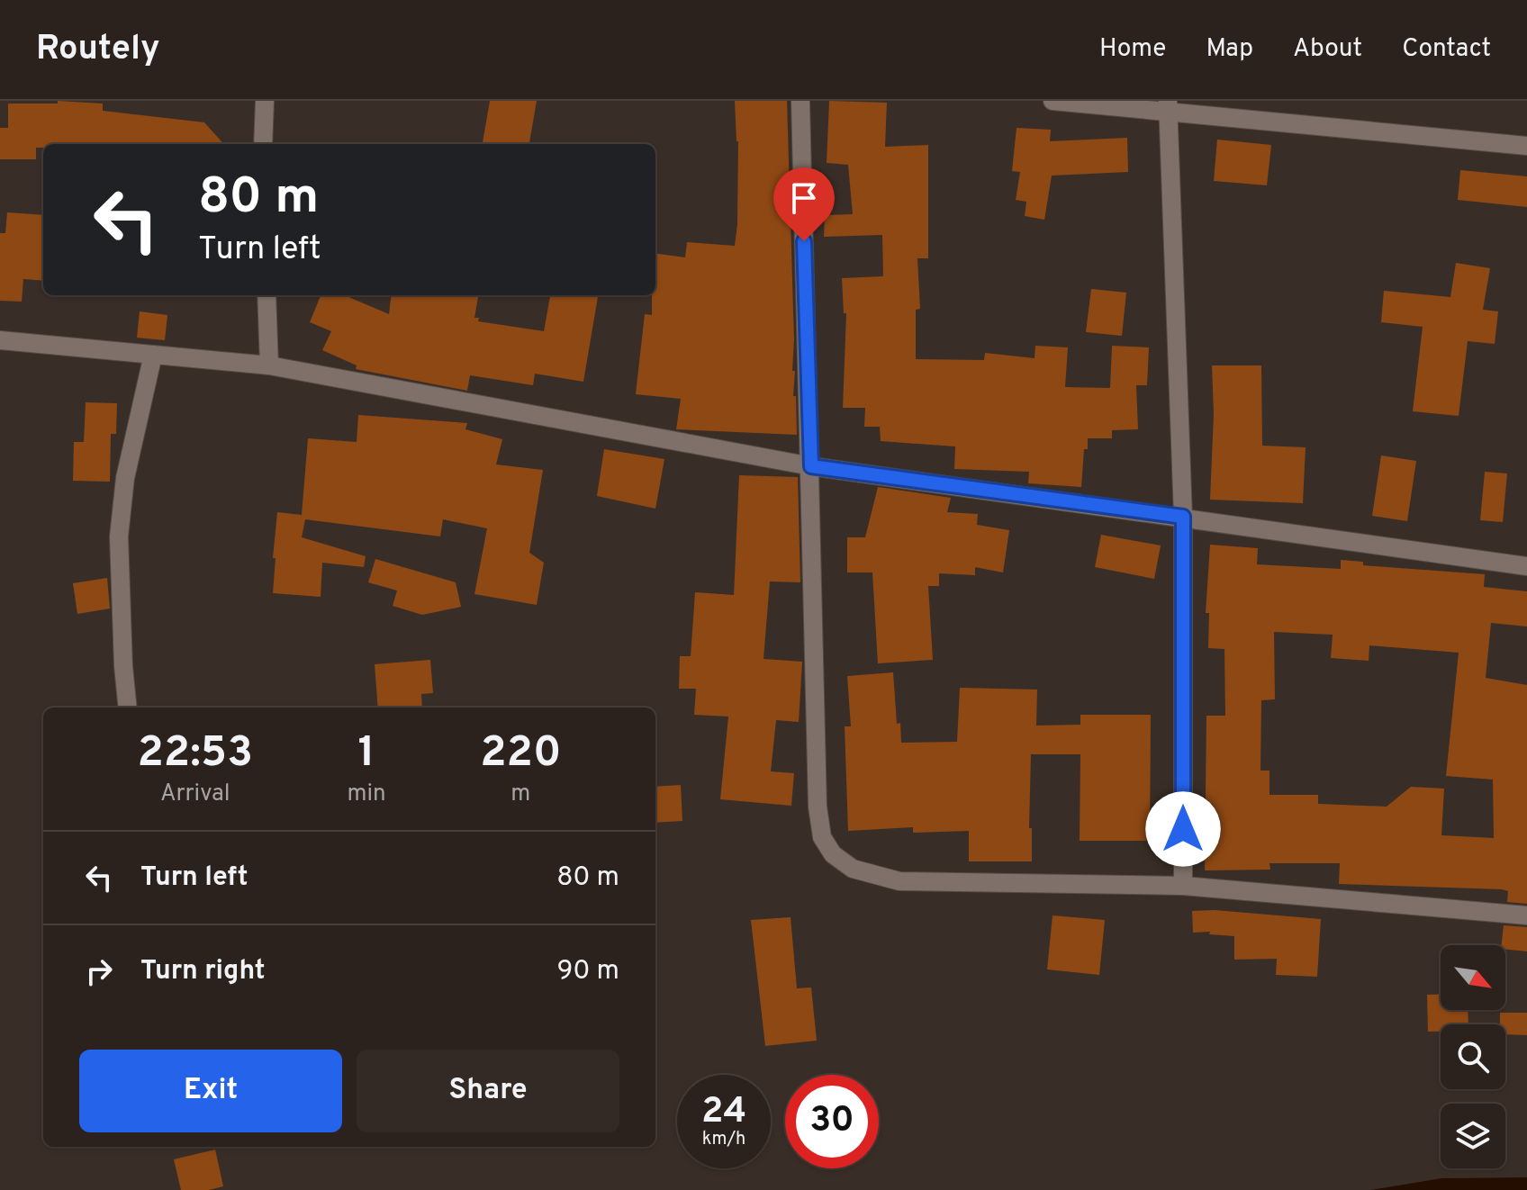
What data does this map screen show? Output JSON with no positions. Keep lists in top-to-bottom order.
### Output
{
  "north": "bottom right",
  "page": {
    "header": "Routely",
    "nav": [
      "Home",
      "Map",
      "About",
      "Contact"
    ],
    "turn": ["80 m", "Turn left"],
    "eta": [
      "22:53",
      "Arrival",
      "1",
      "min",
      "220",
      "m"
    ],
    "list": [
      {
        "name": "Turn left",
        "value": "80 m"
      },
      {
        "name": "Turn right",
        "value": "90 m"
      }
    ],
    "buttons": ["Exit", "Share"],
    "speed": "24 km/h",
    "limit": "30"
  }
}
